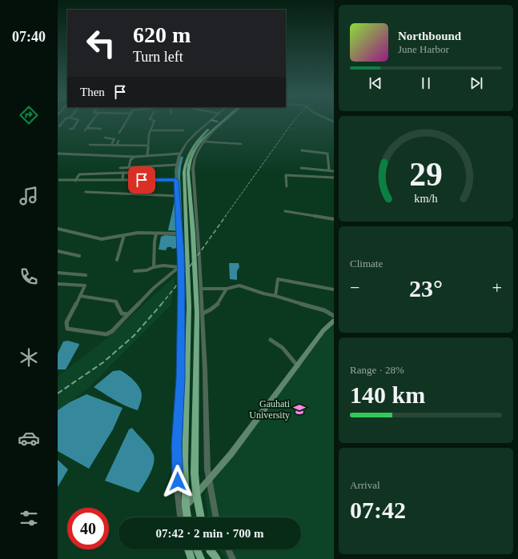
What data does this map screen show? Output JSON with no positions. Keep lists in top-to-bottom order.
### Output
{
  "places": {
    "school or university": ["Gauhati University"]
  },
  "page": {
    "tabs": "07:40",
    "turn": ["620 m", "Turn left"],
    "song": ["Northbound", "June Harbor"],
    "then": "Then",
    "tile": [
      "Climate",
      ["Range · 28%", "140 km"],
      ["Arrival", "07:42"]
    ],
    "heat": ["−", "23°", "+"],
    "limit": "40",
    "trip": "07:42 · 2 min · 700 m",
    "gauge": ["29", "km/h"]
  }
}
